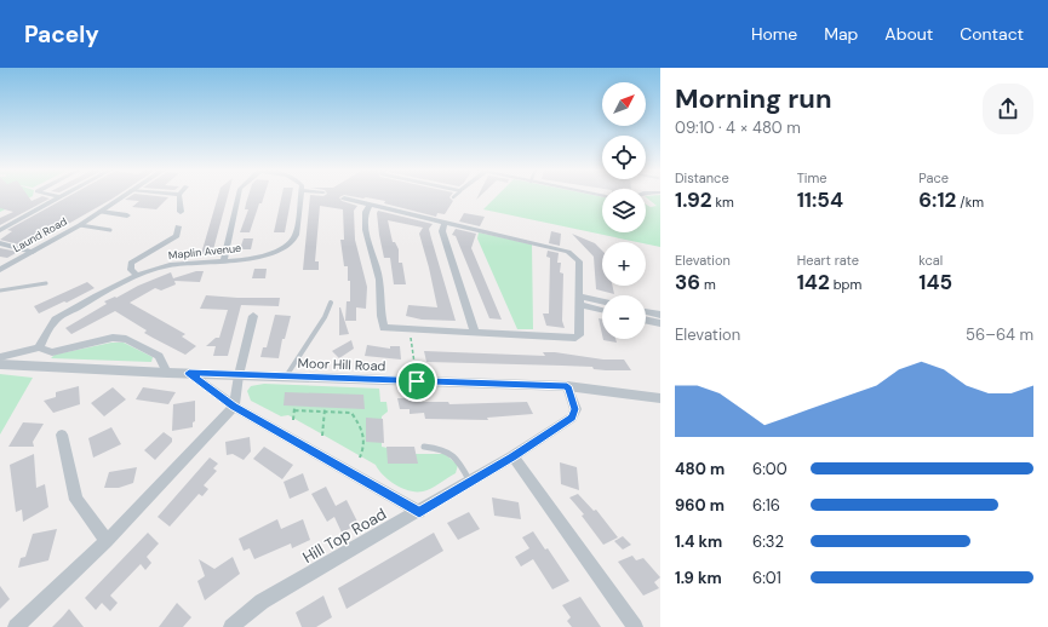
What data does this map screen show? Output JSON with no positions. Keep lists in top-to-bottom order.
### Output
{
  "streets": {
    "street": [
      "Laund Road",
      "Maplin Avenue",
      "Moor Hill Road",
      "Hill Top Road"
    ]
  },
  "crossings": [
    ["Moor Hill Road", "Hill Top Road"]
  ],
  "north": "top right",
  "page": {
    "header": "Pacely",
    "nav": [
      "Home",
      "Map",
      "About",
      "Contact"
    ],
    "heading": ["Morning run", "09:10 · 4 × 480 m"],
    "map_buttons": ["+", "−"],
    "stats": [
      ["Distance", "1.92 km"],
      ["Time", "11:54"],
      ["Pace", "6:12 /km"],
      ["Elevation", "36 m"],
      ["Heart rate", "142 bpm"],
      ["kcal", "145"]
    ],
    "chart": ["Elevation", "56–64 m"],
    "list": [
      {
        "name": "480 m",
        "note": "6:00"
      },
      {
        "name": "960 m",
        "note": "6:16"
      },
      {
        "name": "1.4 km",
        "note": "6:32"
      },
      {
        "name": "1.9 km",
        "note": "6:01"
      }
    ]
  }
}
